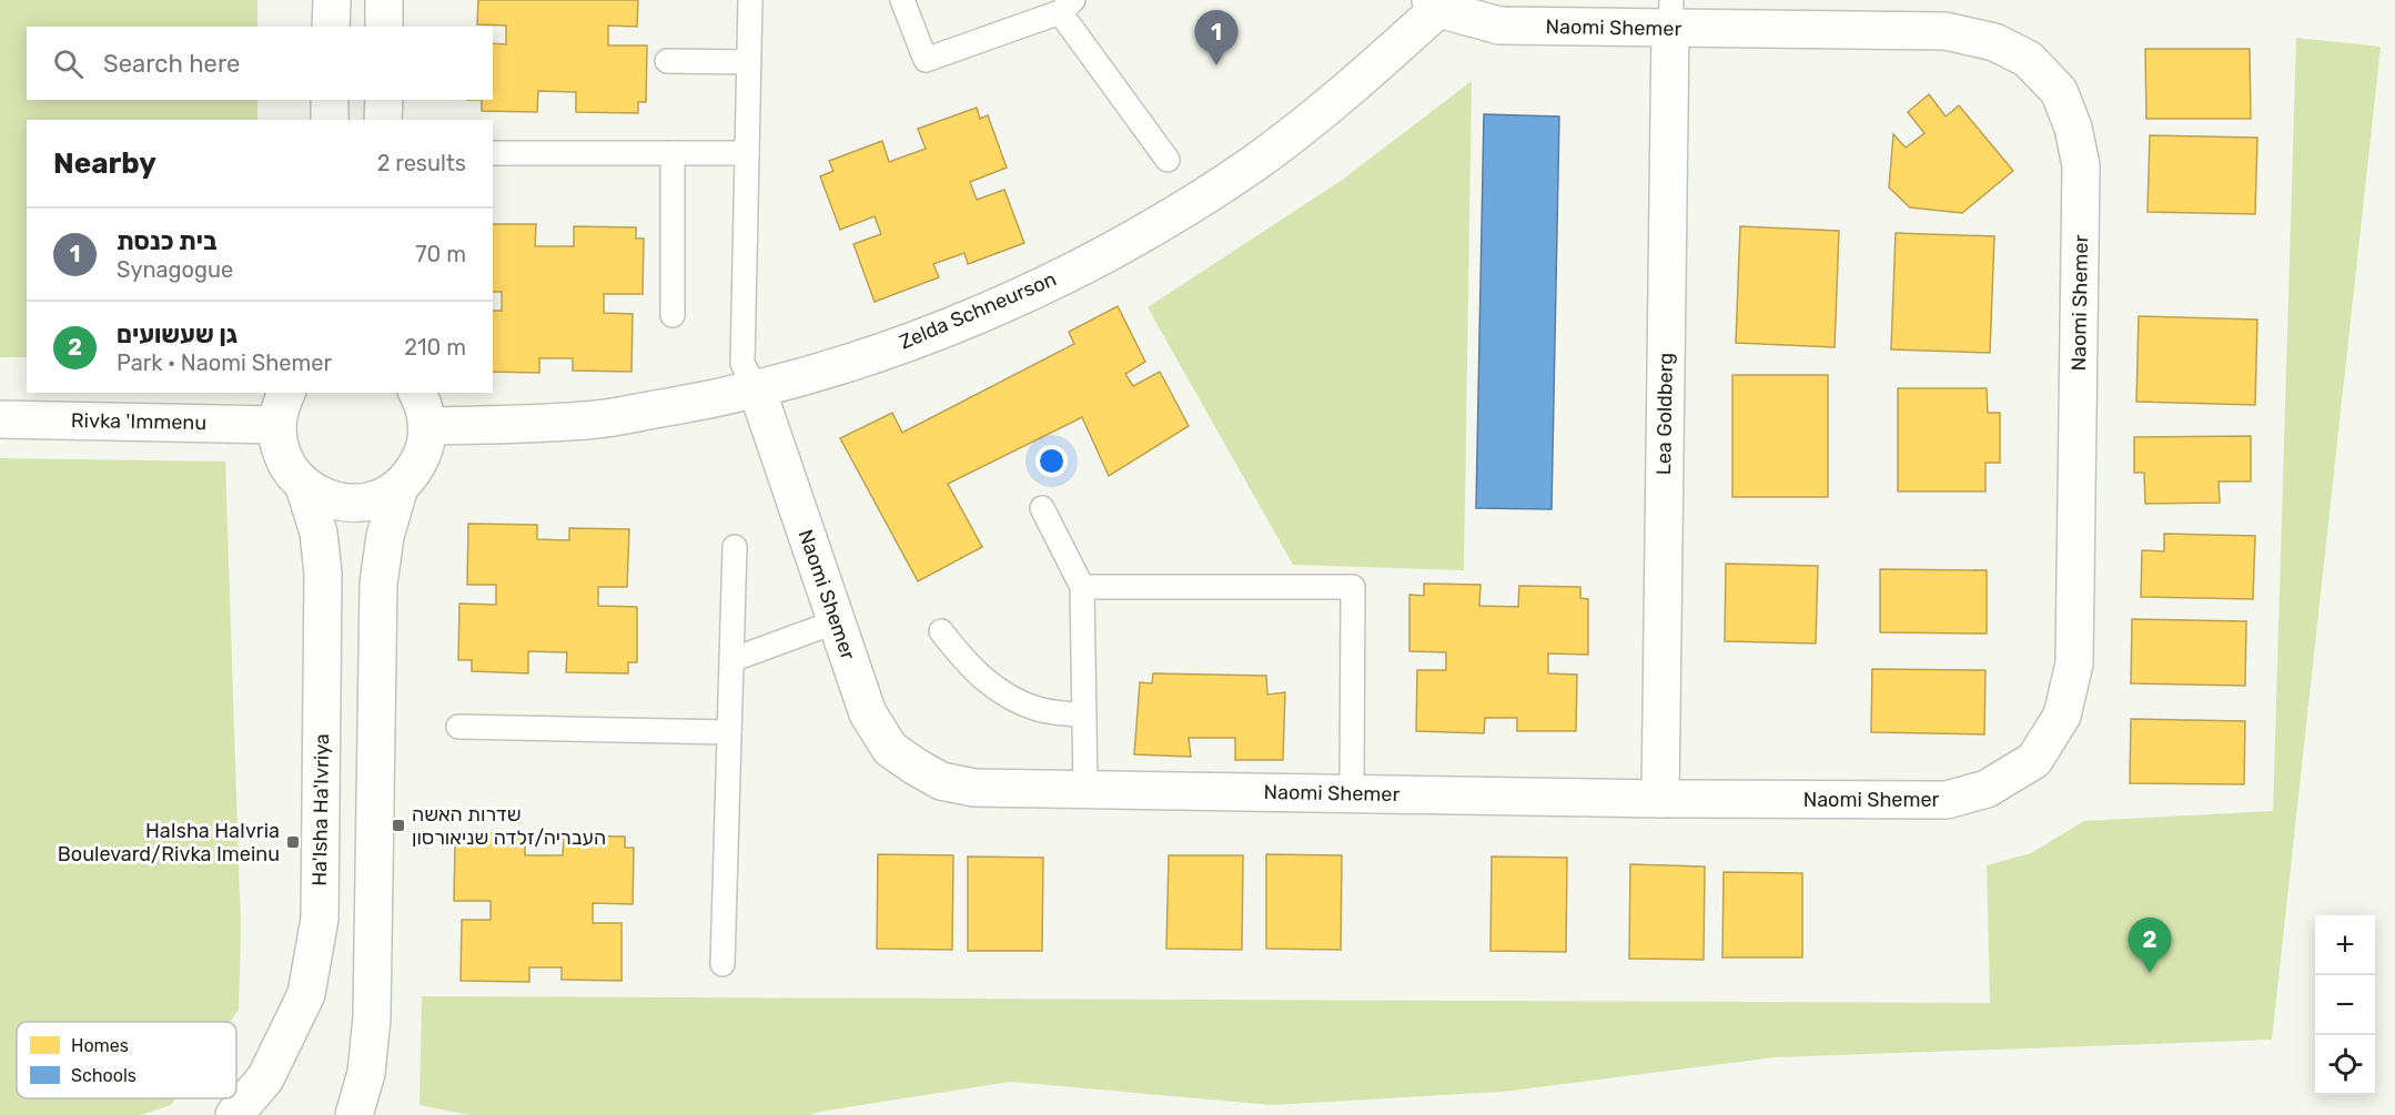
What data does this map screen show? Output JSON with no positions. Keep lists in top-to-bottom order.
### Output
{
  "streets": {
    "street": [
      "Naomi Shemer",
      "Zelda Schneurson",
      "Lea Goldberg",
      "Rivka 'Immenu",
      "Ha'Isha Ha'Ivriya"
    ]
  },
  "crossings": [
    ["Naomi Shemer", "Zelda Schneurson"],
    ["Naomi Shemer", "Lea Goldberg"]
  ],
  "places": {
    "transit": ["שדרות האשה העבריה/זלדה שניאורסון", "HaIsha HaIvria Boulevard/Rivka Imeinu"]
  },
  "legend": ["Homes", "Schools"],
  "page": {
    "pins": ["1", "2"],
    "search": "Search here",
    "heading": ["Nearby", "2 results"],
    "list": [
      {
        "mark": "1",
        "name": "בית כנסת",
        "note": "Synagogue",
        "value": "70 m"
      },
      {
        "mark": "2",
        "name": "גן שעשועים",
        "note": "Park · Naomi Shemer",
        "value": "210 m"
      }
    ],
    "map_buttons": ["+", "−"]
  }
}
